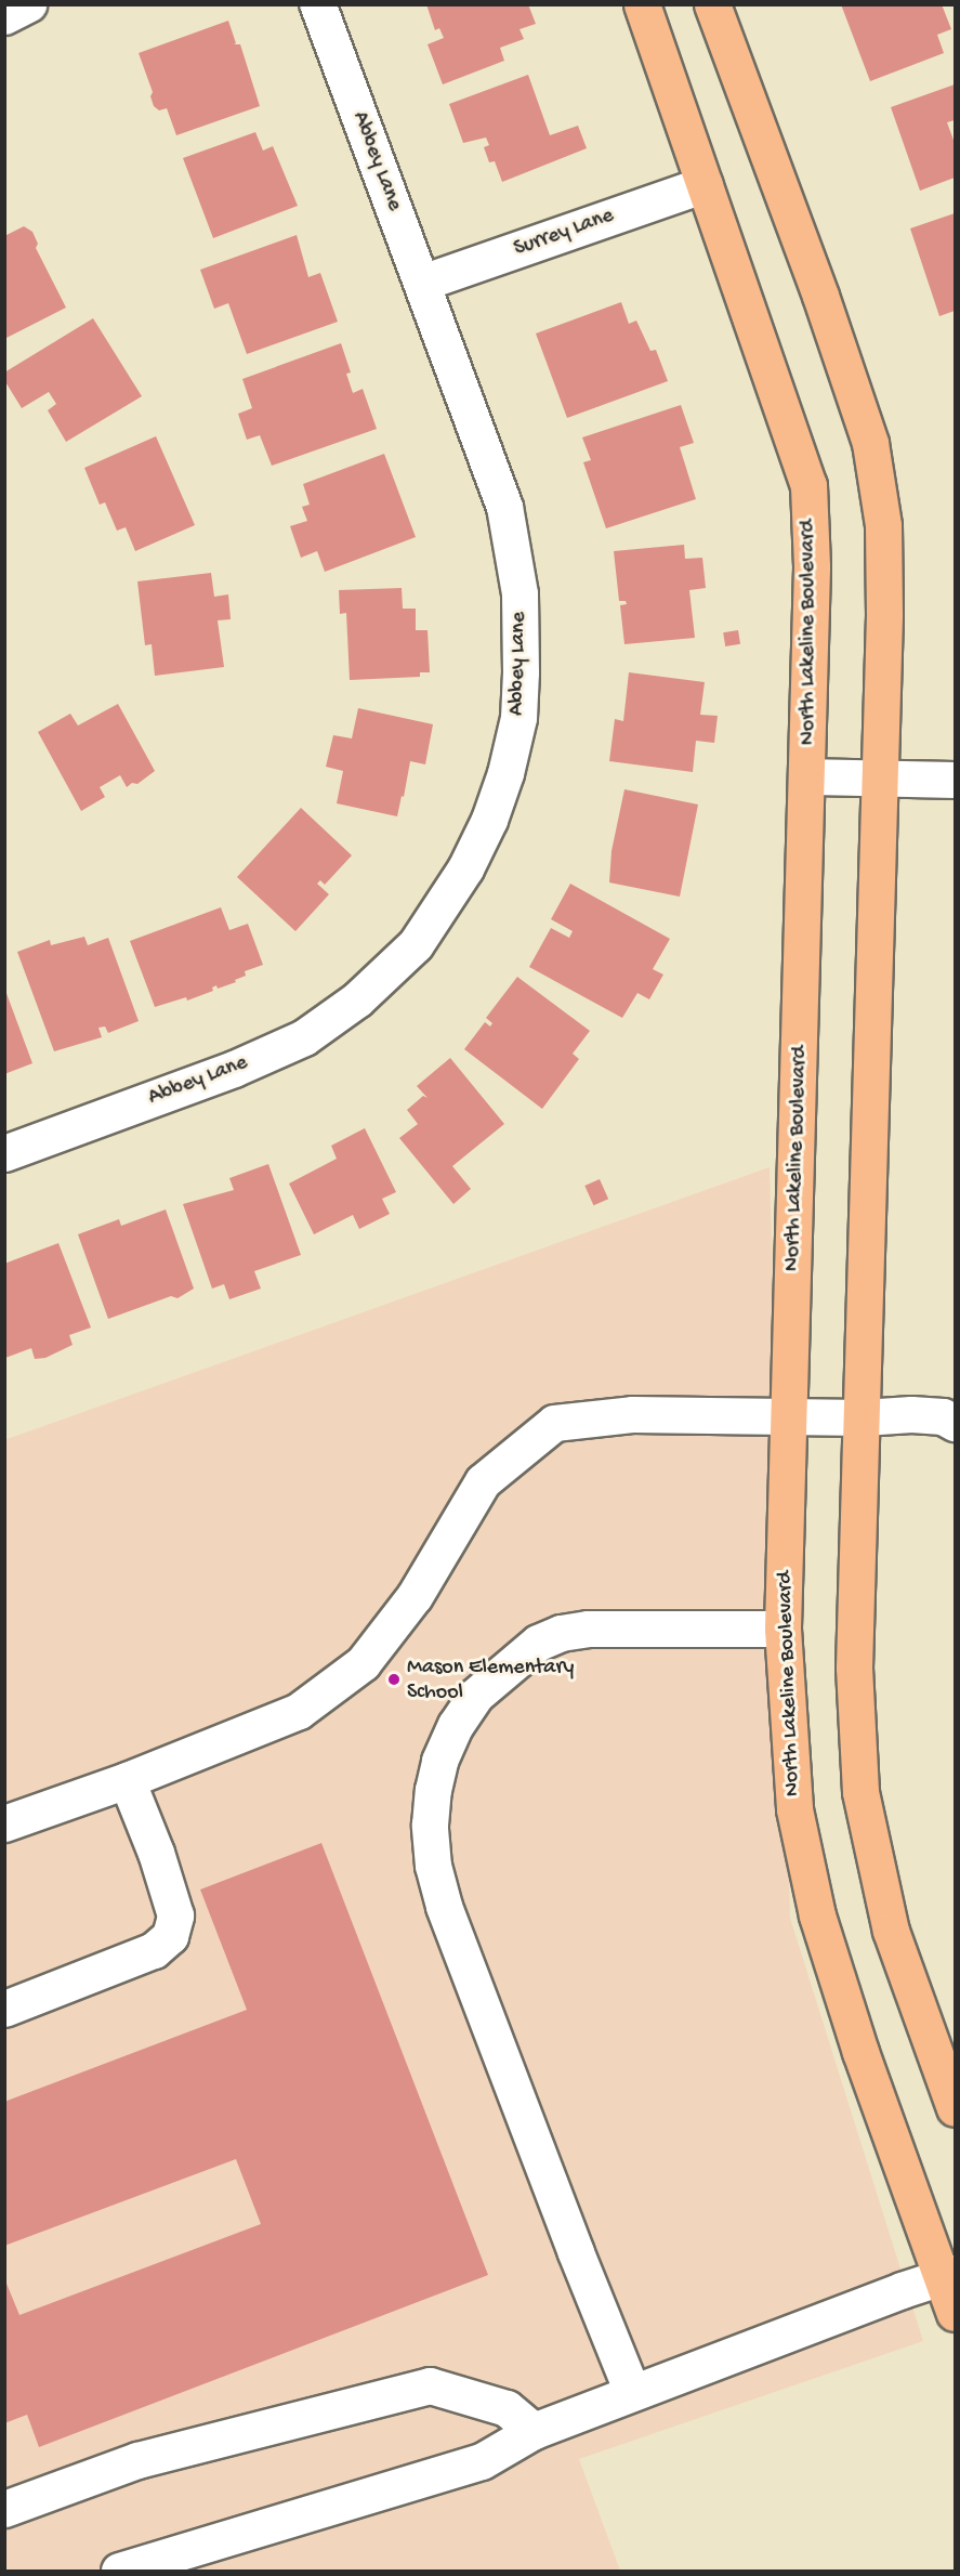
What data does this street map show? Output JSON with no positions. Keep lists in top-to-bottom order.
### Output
{
  "streets": {
    "main road": ["North Lakeline Boulevard"],
    "street": ["Abbey Lane", "Surrey Lane"]
  },
  "crossings": [
    ["Abbey Lane", "Surrey Lane"],
    ["Surrey Lane", "North Lakeline Boulevard"]
  ],
  "places": ["Mason Elementary School"]
}
